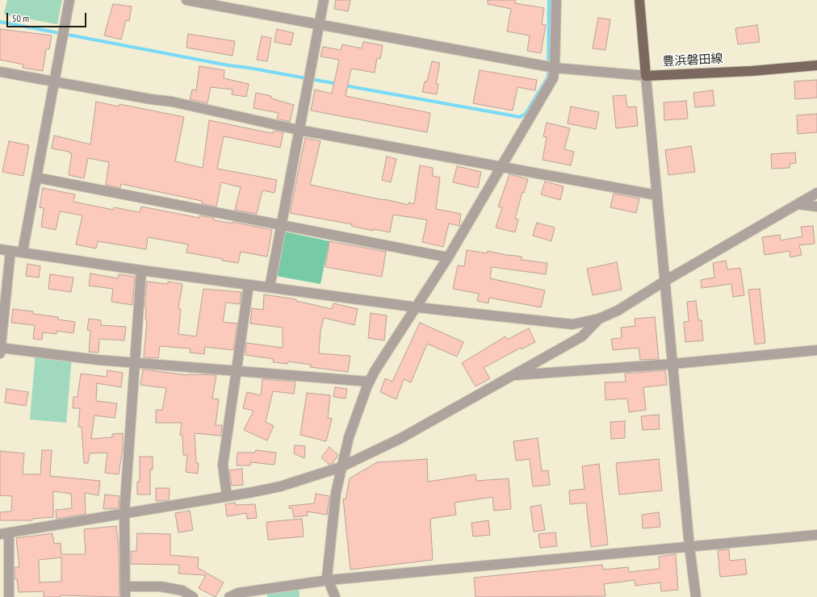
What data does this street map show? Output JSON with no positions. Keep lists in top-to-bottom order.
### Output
{
  "streets": {
    "main road": ["豊浜磐田線"]
  },
  "scale_bar": "50 m"
}
